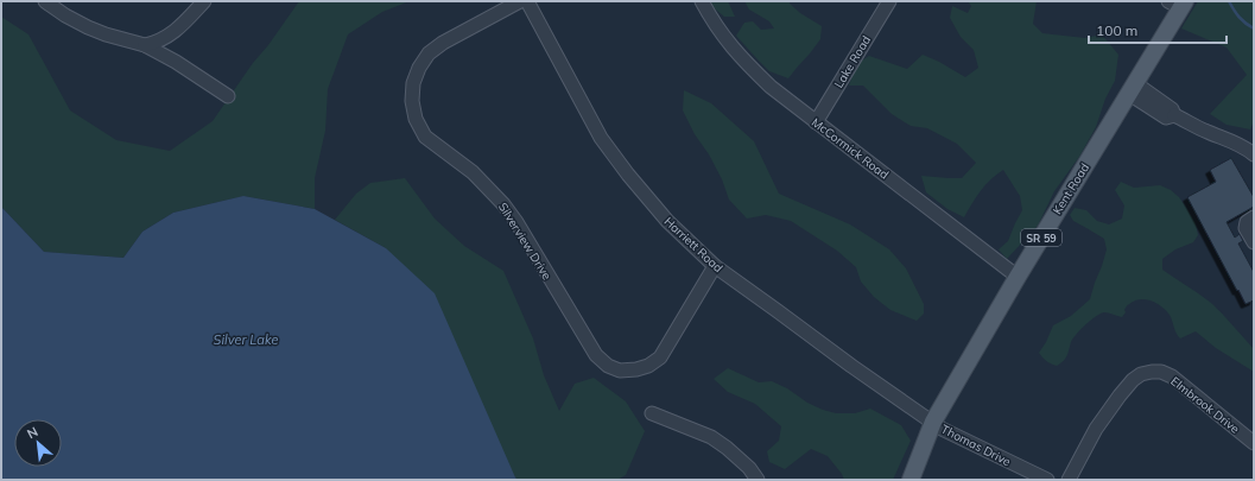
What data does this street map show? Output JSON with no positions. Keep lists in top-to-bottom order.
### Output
{
  "streets": {
    "main road": ["Kent Road", "SR 59"],
    "street": [
      "Lake Road",
      "McCormick Road",
      "Silverview Drive",
      "Harriett Road",
      "Elmbrook Drive",
      "Thomas Drive"
    ]
  },
  "crossings": [
    ["Lake Road", "McCormick Road"],
    ["McCormick Road", "Kent Road"],
    ["Kent Road", "Harriett Road"],
    ["Kent Road", "Thomas Drive"],
    ["Silverview Drive", "Harriett Road"],
    ["Harriett Road", "Thomas Drive"]
  ],
  "water": ["Silver Lake"],
  "scale_bar": "100 m",
  "north": "top left"
}
